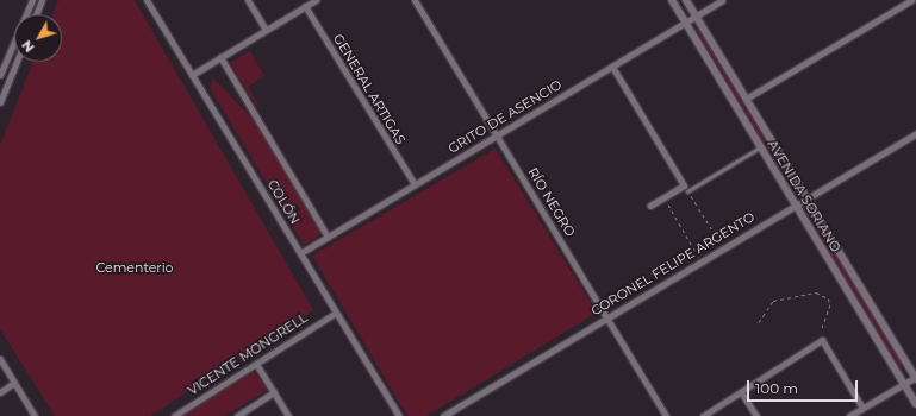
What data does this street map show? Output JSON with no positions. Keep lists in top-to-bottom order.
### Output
{
  "streets": {
    "street": [
      "GENERAL ARTIGAS",
      "GRITO DE ASENCIO",
      "AVENIDA SORIANO",
      "COLÓN",
      "RÍO NEGRO",
      "CORONEL FELIPE ARGENTO",
      "VICENTE MONGRELL"
    ]
  },
  "crossings": [
    ["GENERAL ARTIGAS", "GRITO DE ASENCIO"],
    ["GRITO DE ASENCIO", "AVENIDA SORIANO"],
    ["GRITO DE ASENCIO", "COLÓN"],
    ["GRITO DE ASENCIO", "RÍO NEGRO"],
    ["AVENIDA SORIANO", "CORONEL FELIPE ARGENTO"],
    ["COLÓN", "VICENTE MONGRELL"],
    ["RÍO NEGRO", "CORONEL FELIPE ARGENTO"]
  ],
  "parks": ["Cementerio"],
  "scale_bar": "100 m",
  "north": "bottom left"
}
